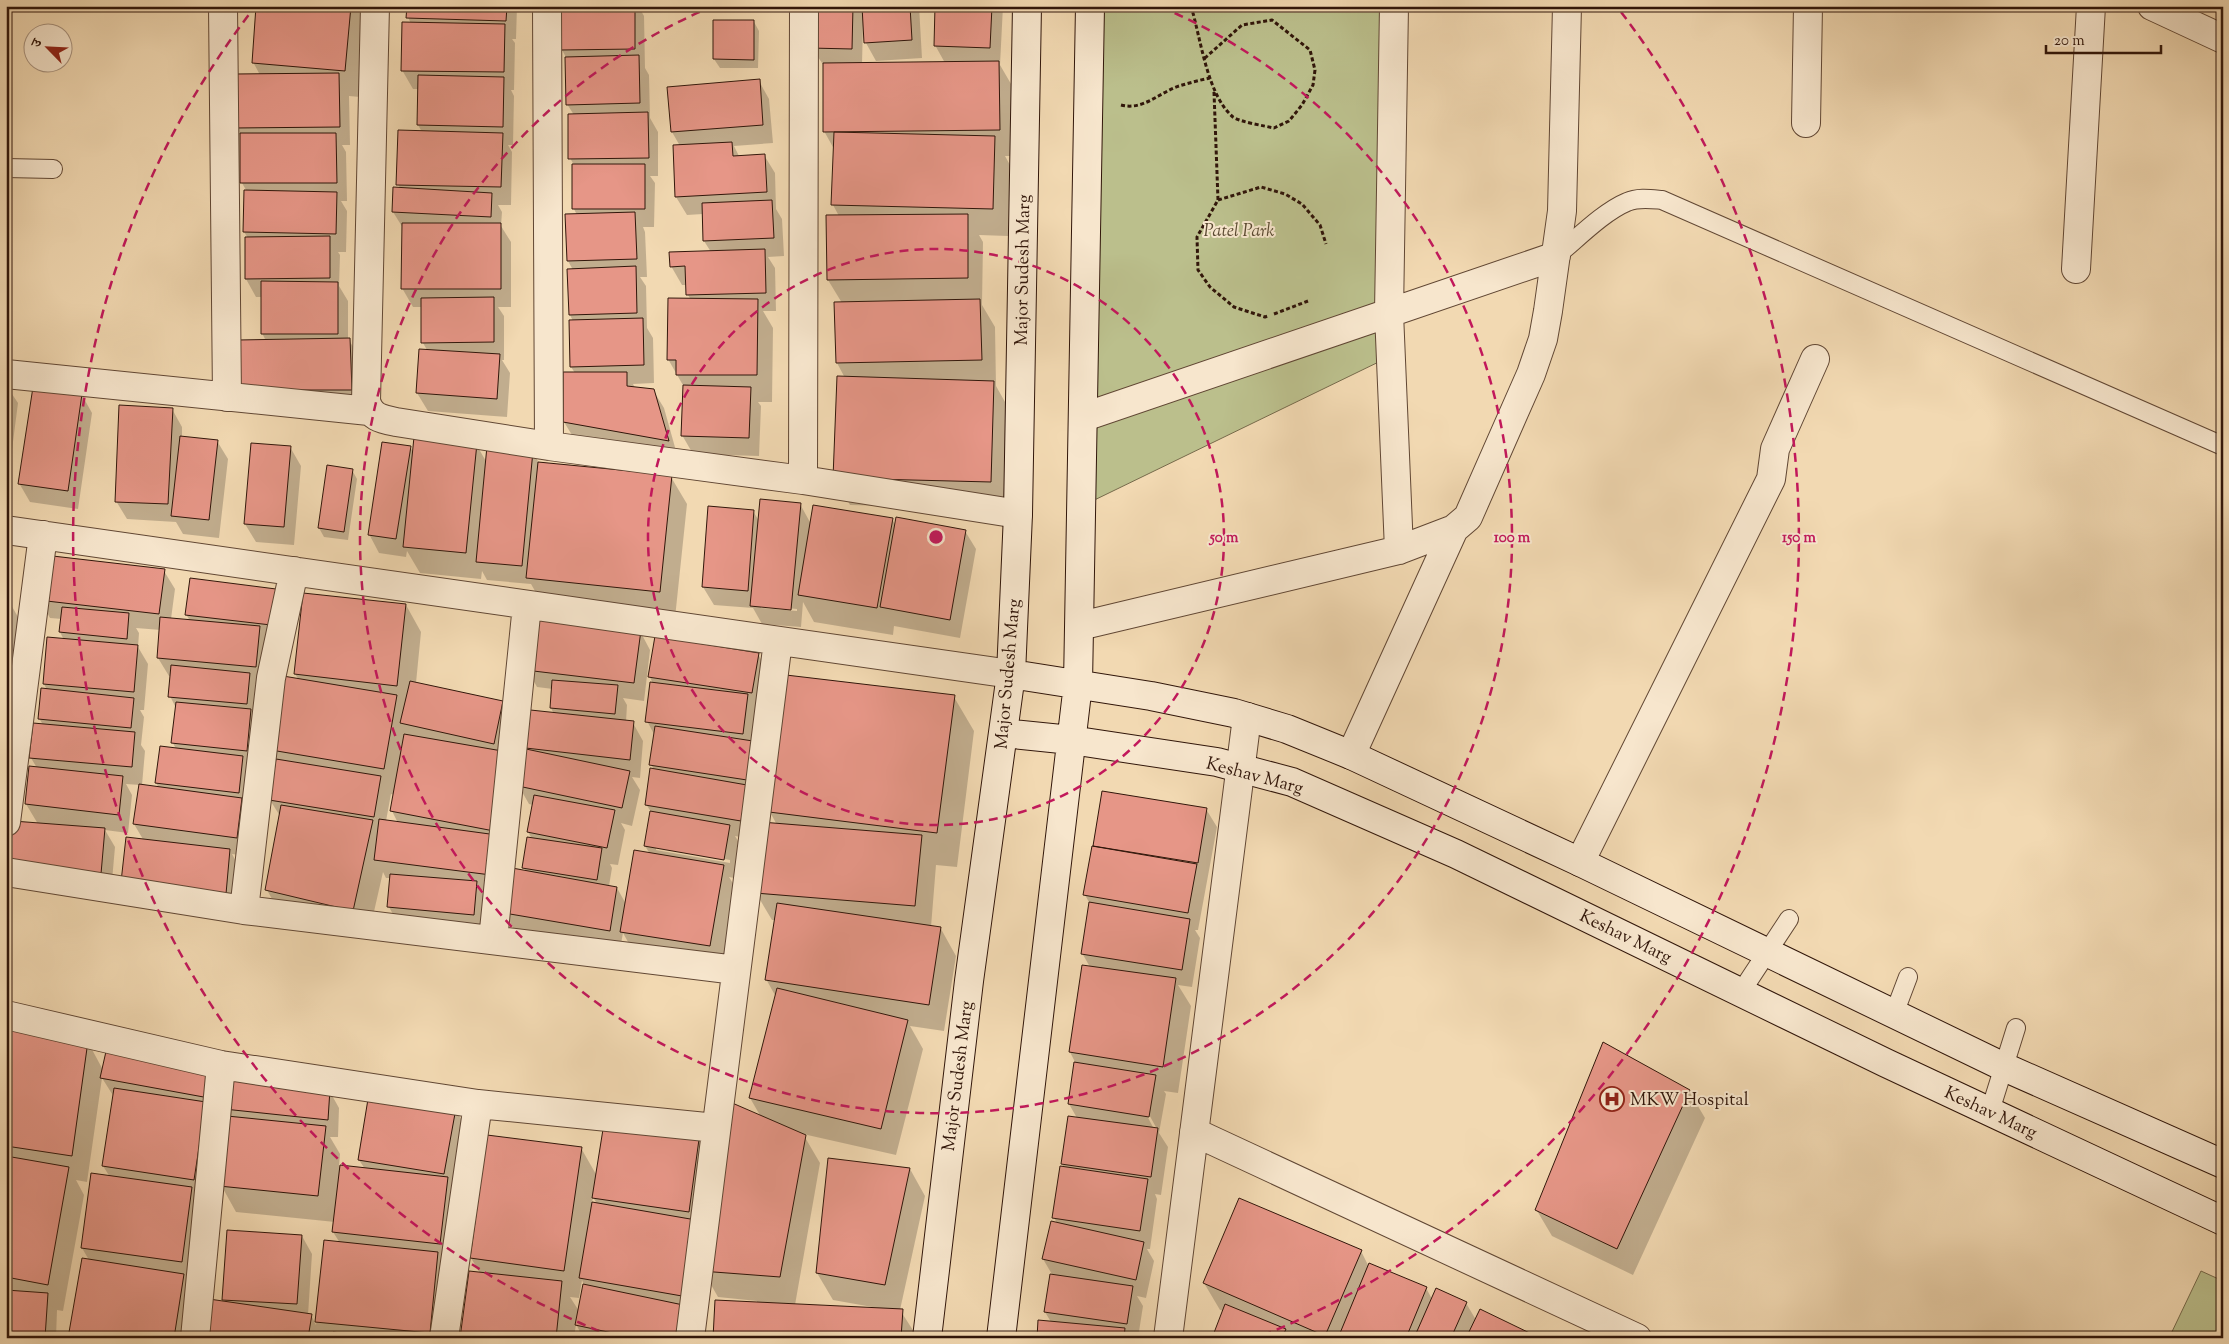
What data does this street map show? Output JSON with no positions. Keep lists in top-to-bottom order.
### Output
{
  "streets": {
    "street": ["Major Sudesh Marg", "Keshav Marg"]
  },
  "crossings": [
    ["Major Sudesh Marg", "Keshav Marg"]
  ],
  "parks": ["Patel Park"],
  "places": {
    "hospital": ["MKW Hospital"]
  },
  "scale_bar": "20 m",
  "north": "top left",
  "rings": ["50 m", "100 m", "150 m"]
}
